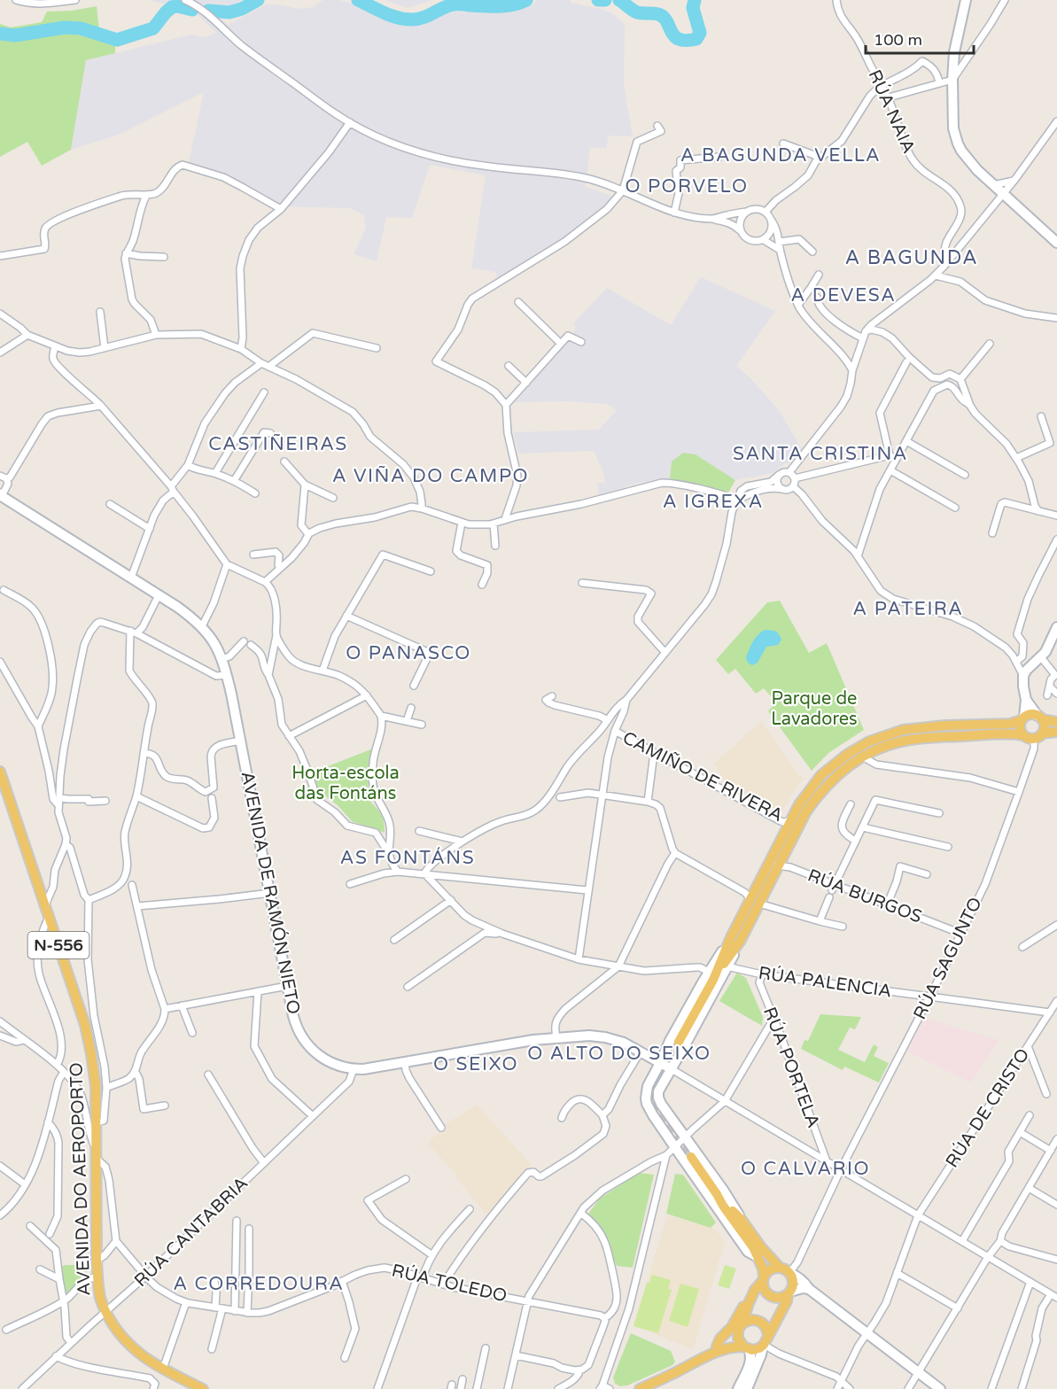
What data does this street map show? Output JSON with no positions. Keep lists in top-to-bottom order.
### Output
{
  "streets": {
    "main road": ["AVENIDA DE RAMÓN NIETO", "N-556", "AVENIDA DO AEROPORTO"],
    "street": [
      "RÚA NAIA",
      "CAMIÑO DE RIVERA",
      "RÚA BURGOS",
      "RÚA SAGUNTO",
      "RÚA PALENCIA",
      "RÚA PORTELA",
      "RÚA DE CRISTO",
      "RÚA CANTABRIA",
      "RÚA TOLEDO"
    ]
  },
  "crossings": [
    ["AVENIDA DE RAMÓN NIETO", "RÚA SAGUNTO"],
    ["AVENIDA DE RAMÓN NIETO", "RÚA PORTELA"],
    ["AVENIDA DE RAMÓN NIETO", "RÚA DE CRISTO"],
    ["AVENIDA DE RAMÓN NIETO", "RÚA CANTABRIA"],
    ["AVENIDA DE RAMÓN NIETO", "RÚA TOLEDO"],
    ["RÚA BURGOS", "RÚA SAGUNTO"],
    ["RÚA SAGUNTO", "RÚA PALENCIA"],
    ["RÚA PALENCIA", "RÚA PORTELA"],
    ["RÚA PALENCIA", "RÚA DE CRISTO"],
    ["RÚA PORTELA", "RÚA TOLEDO"],
    ["AVENIDA DO AEROPORTO", "RÚA CANTABRIA"],
    ["RÚA CANTABRIA", "RÚA TOLEDO"]
  ],
  "districts": [
    "A BAGUNDA VELLA",
    "O PORVELO",
    "A BAGUNDA",
    "A DEVESA",
    "CASTIÑEIRAS",
    "SANTA CRISTINA",
    "A VIÑA DO CAMPO",
    "A IGREXA",
    "A PATEIRA",
    "O PANASCO",
    "AS FONTÁNS",
    "O ALTO DO SEIXO",
    "O SEIXO",
    "O CALVARIO",
    "A CORREDOURA"
  ],
  "parks": ["Parque de Lavadores", "Horta-escola das Fontáns"],
  "scale_bar": "100 m"
}
